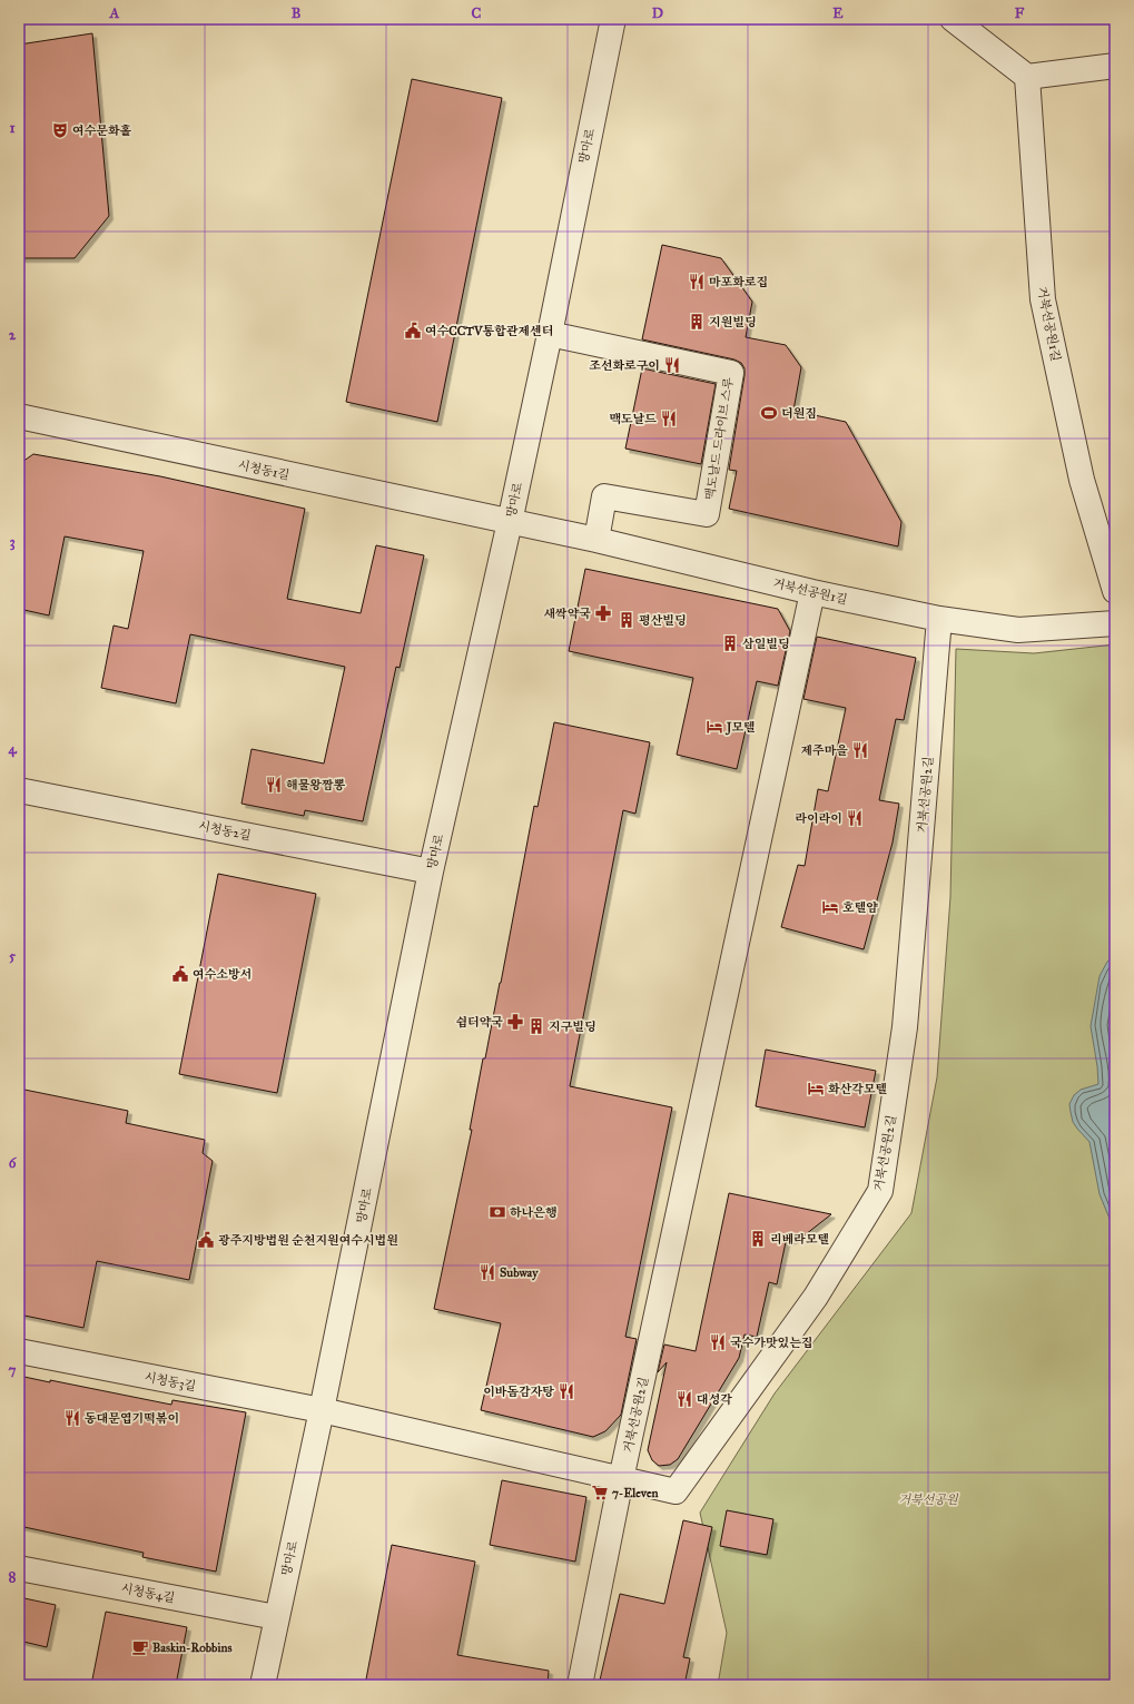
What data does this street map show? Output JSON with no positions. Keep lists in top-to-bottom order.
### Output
{
  "streets": {
    "street": [
      "망마로",
      "거북선공원1길",
      "맥도날드 드라이브 스루",
      "시청동1길",
      "거북선공원2길",
      "시청동2길",
      "시청동3길",
      "시청동4길"
    ]
  },
  "crossings": [
    ["망마로", "거북선공원1길"],
    ["망마로", "맥도날드 드라이브 스루"],
    ["망마로", "시청동1길"],
    ["망마로", "거북선공원2길"],
    ["망마로", "시청동2길"],
    ["망마로", "시청동3길"],
    ["망마로", "시청동4길"],
    ["거북선공원1길", "맥도날드 드라이브 스루"],
    ["거북선공원1길", "시청동1길"],
    ["거북선공원1길", "거북선공원2길"],
    ["거북선공원2길", "시청동3길"]
  ],
  "parks": ["거북선공원"],
  "places": {
    "theatre": ["여수문화홀"],
    "restaurant": [
      "마포화로집",
      "조선화로구이",
      "맥도날드",
      "제주마을",
      "해물왕짬뽕",
      "라이라이",
      "Subway",
      "국수가맛있는집",
      "이바돔감자탕",
      "대성각",
      "동대문엽기떡볶이"
    ],
    "building": [
      "지원빌딩",
      "평산빌딩",
      "삼일빌딩",
      "지구빌딩",
      "리베라모텔"
    ],
    "public building": ["여수CCTV통합관제센터", "여수소방서", "광주지방법원 순천지원여수시법원"],
    "sports": ["더원짐"],
    "pharmacy": ["새싹약국", "쉼터약국"],
    "hotel": ["J모텔", "호텔얌", "화산각모텔"],
    "bank": ["하나은행"],
    "supermarket": ["7-Eleven"],
    "cafe": ["Baskin-Robbins"]
  },
  "grid": {
    "columns": [
      "A",
      "B",
      "C",
      "D",
      "E",
      "F"
    ],
    "rows": [
      "1",
      "2",
      "3",
      "4",
      "5",
      "6",
      "7",
      "8"
    ]
  }
}
